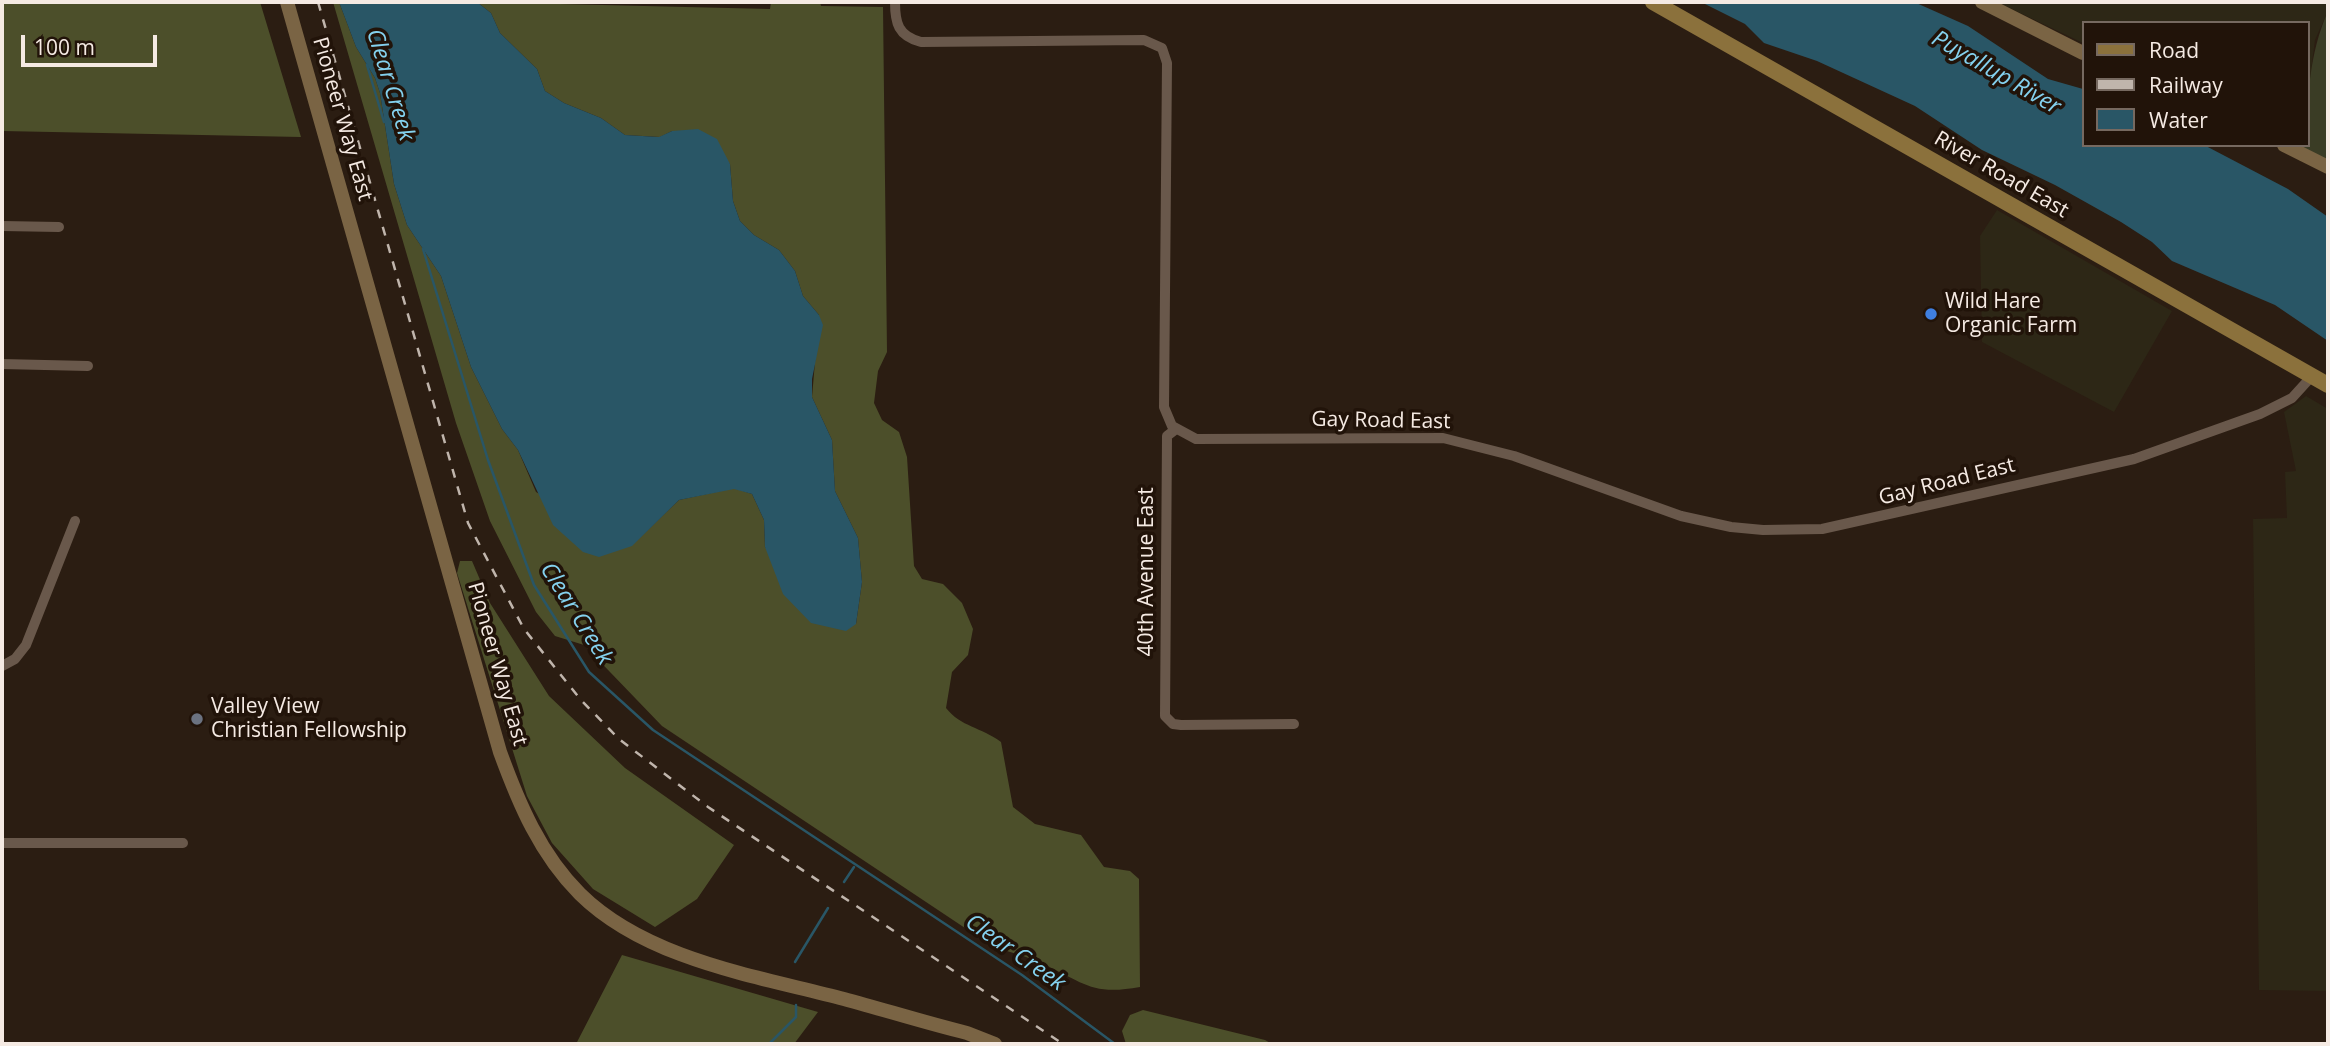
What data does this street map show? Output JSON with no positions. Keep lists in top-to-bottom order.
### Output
{
  "streets": {
    "main road": ["Pioneer Way East", "River Road East"],
    "street": ["Gay Road East", "40th Avenue East"]
  },
  "crossings": [
    ["River Road East", "Gay Road East"],
    ["Gay Road East", "40th Avenue East"]
  ],
  "water": ["Puyallup River", "Clear Creek"],
  "places": ["Wild Hare Organic Farm", "Valley View Christian Fellowship"],
  "legend": ["Road", "Railway", "Water"],
  "scale_bar": "100 m"
}
